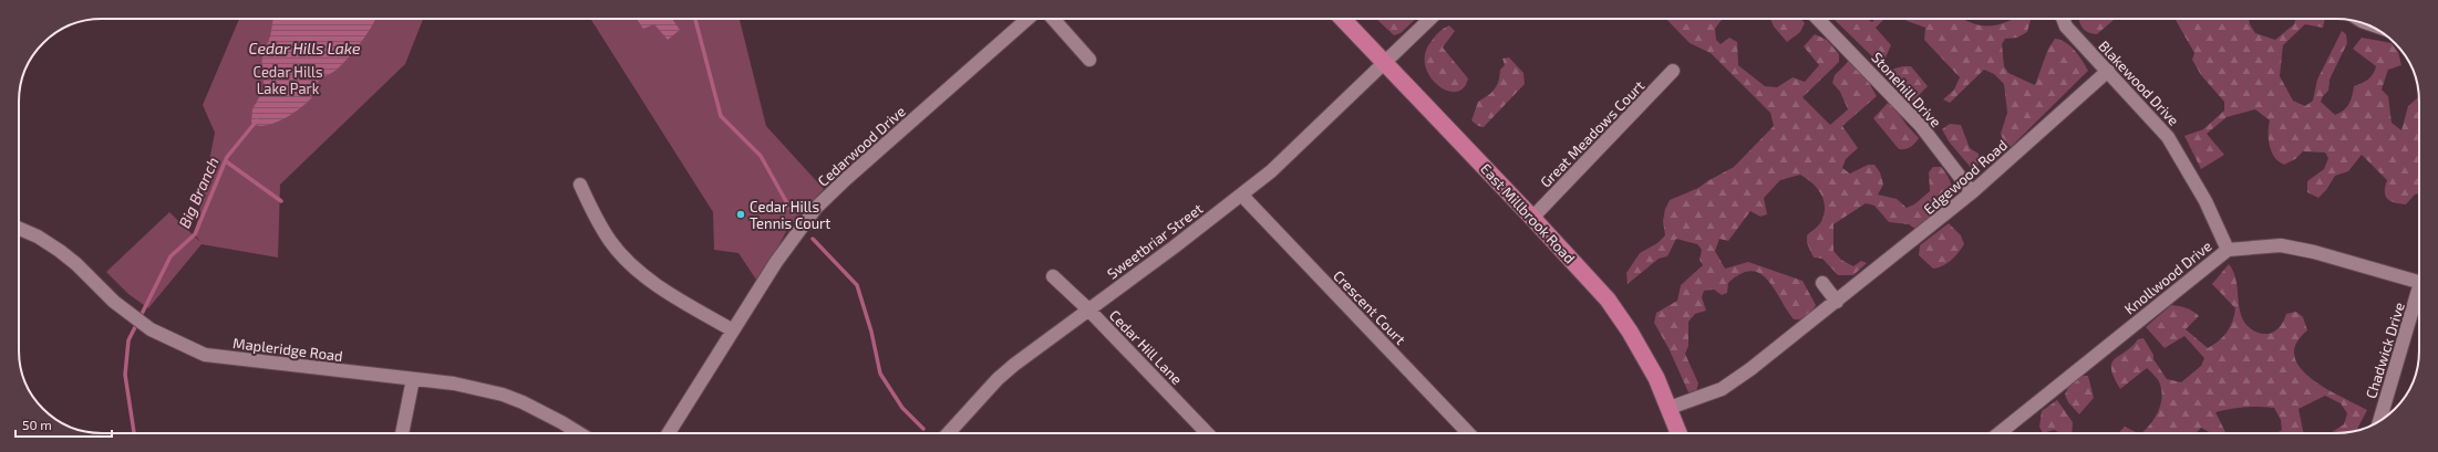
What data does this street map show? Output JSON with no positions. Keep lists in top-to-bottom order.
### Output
{
  "streets": {
    "main road": ["East Millbrook Road"],
    "street": [
      "Blakewood Drive",
      "Stonehill Drive",
      "Great Meadows Court",
      "Cedarwood Drive",
      "Edgewood Road",
      "Sweetbriar Street",
      "Knollwood Drive",
      "Crescent Court",
      "Cedar Hill Lane",
      "Mapleridge Road",
      "Chadwick Drive"
    ]
  },
  "crossings": [
    ["Blakewood Drive", "Edgewood Road"],
    ["Blakewood Drive", "Knollwood Drive"],
    ["Stonehill Drive", "Edgewood Road"],
    ["Great Meadows Court", "East Millbrook Road"],
    ["Edgewood Road", "East Millbrook Road"],
    ["East Millbrook Road", "Sweetbriar Street"],
    ["Sweetbriar Street", "Crescent Court"],
    ["Sweetbriar Street", "Cedar Hill Lane"]
  ],
  "water": ["Cedar Hills Lake", "Big Branch"],
  "parks": ["Cedar Hills Lake Park"],
  "places": ["Cedar Hills Tennis Court"],
  "scale_bar": "50 m"
}
